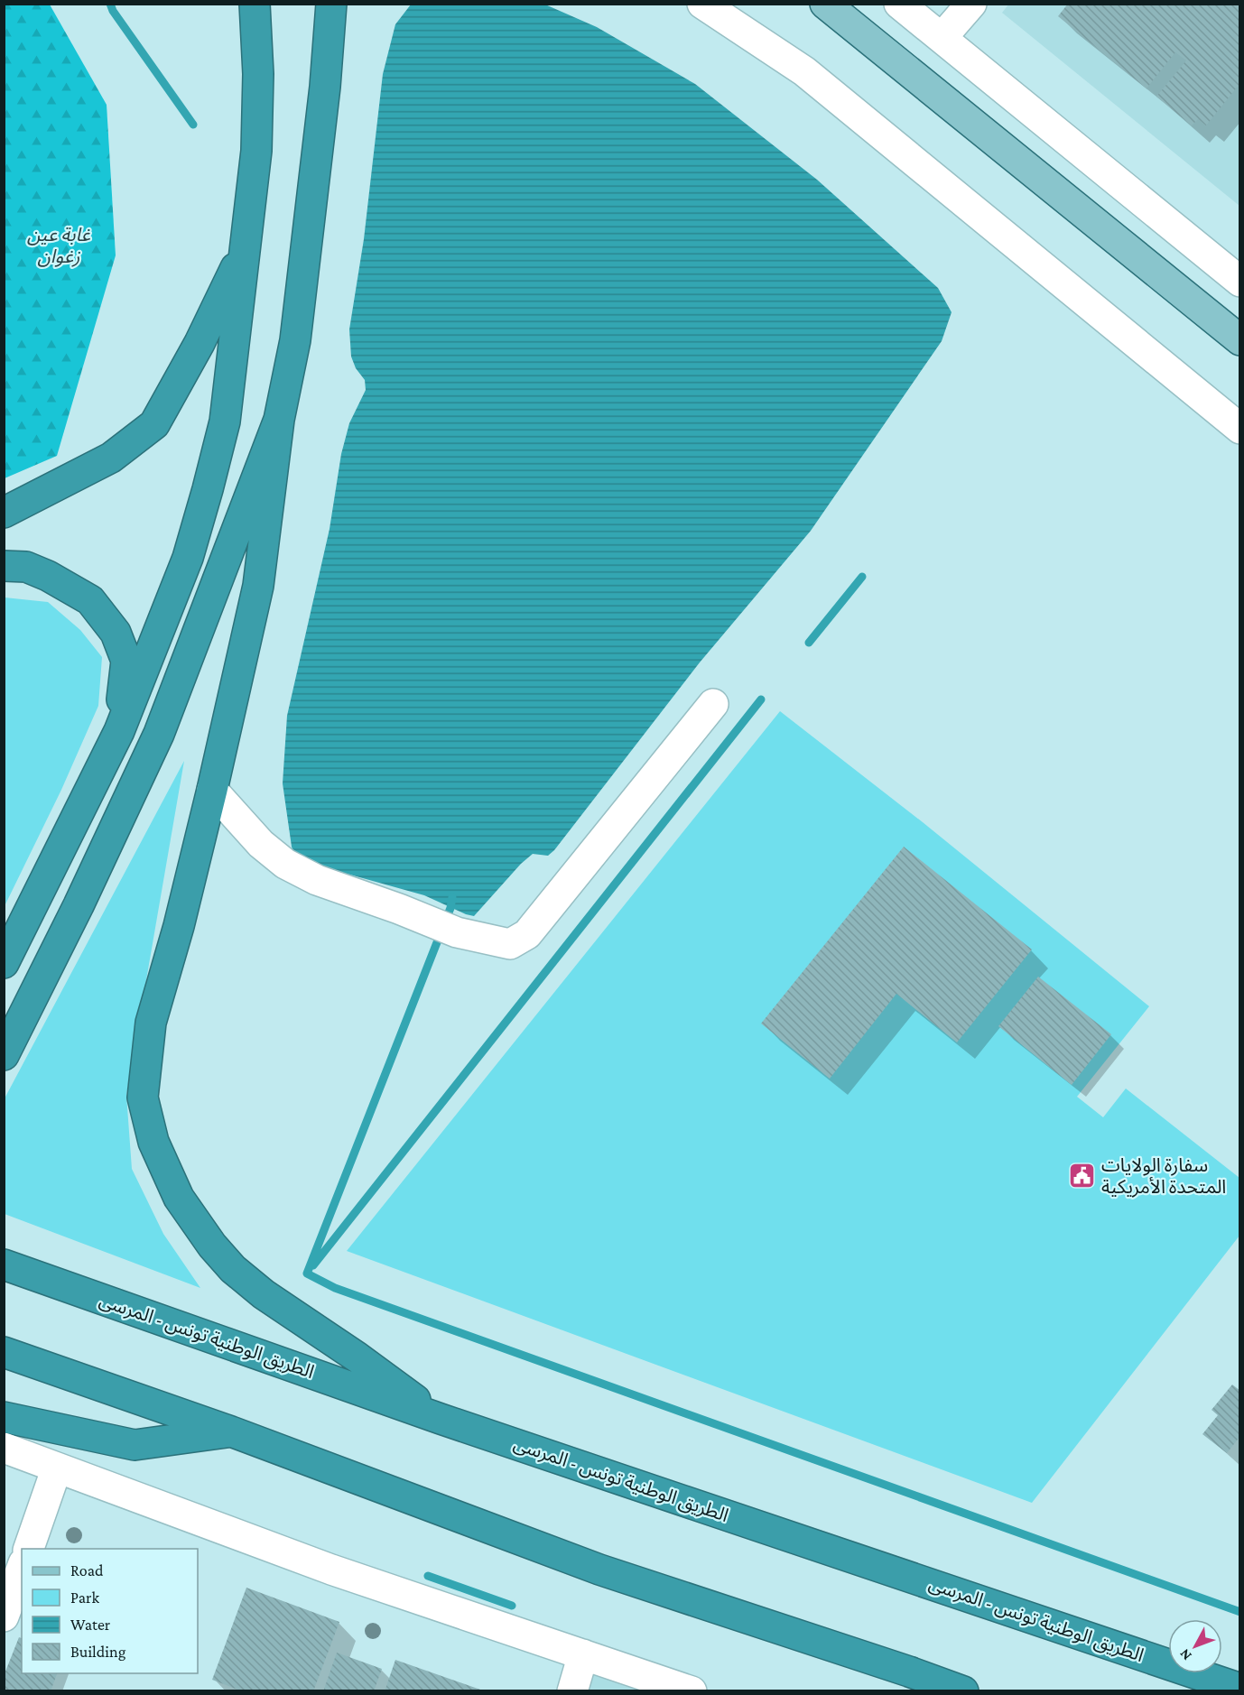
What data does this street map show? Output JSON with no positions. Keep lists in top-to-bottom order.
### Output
{
  "streets": {
    "highway": ["الطريق الوطنية تونس - المرسى"]
  },
  "parks": ["غابة عين زغوان"],
  "places": {
    "public building": ["سفارة الولايات المتحدة الأمريكية"]
  },
  "legend": [
    "Road",
    "Park",
    "Water",
    "Building"
  ],
  "north": "bottom left"
}
